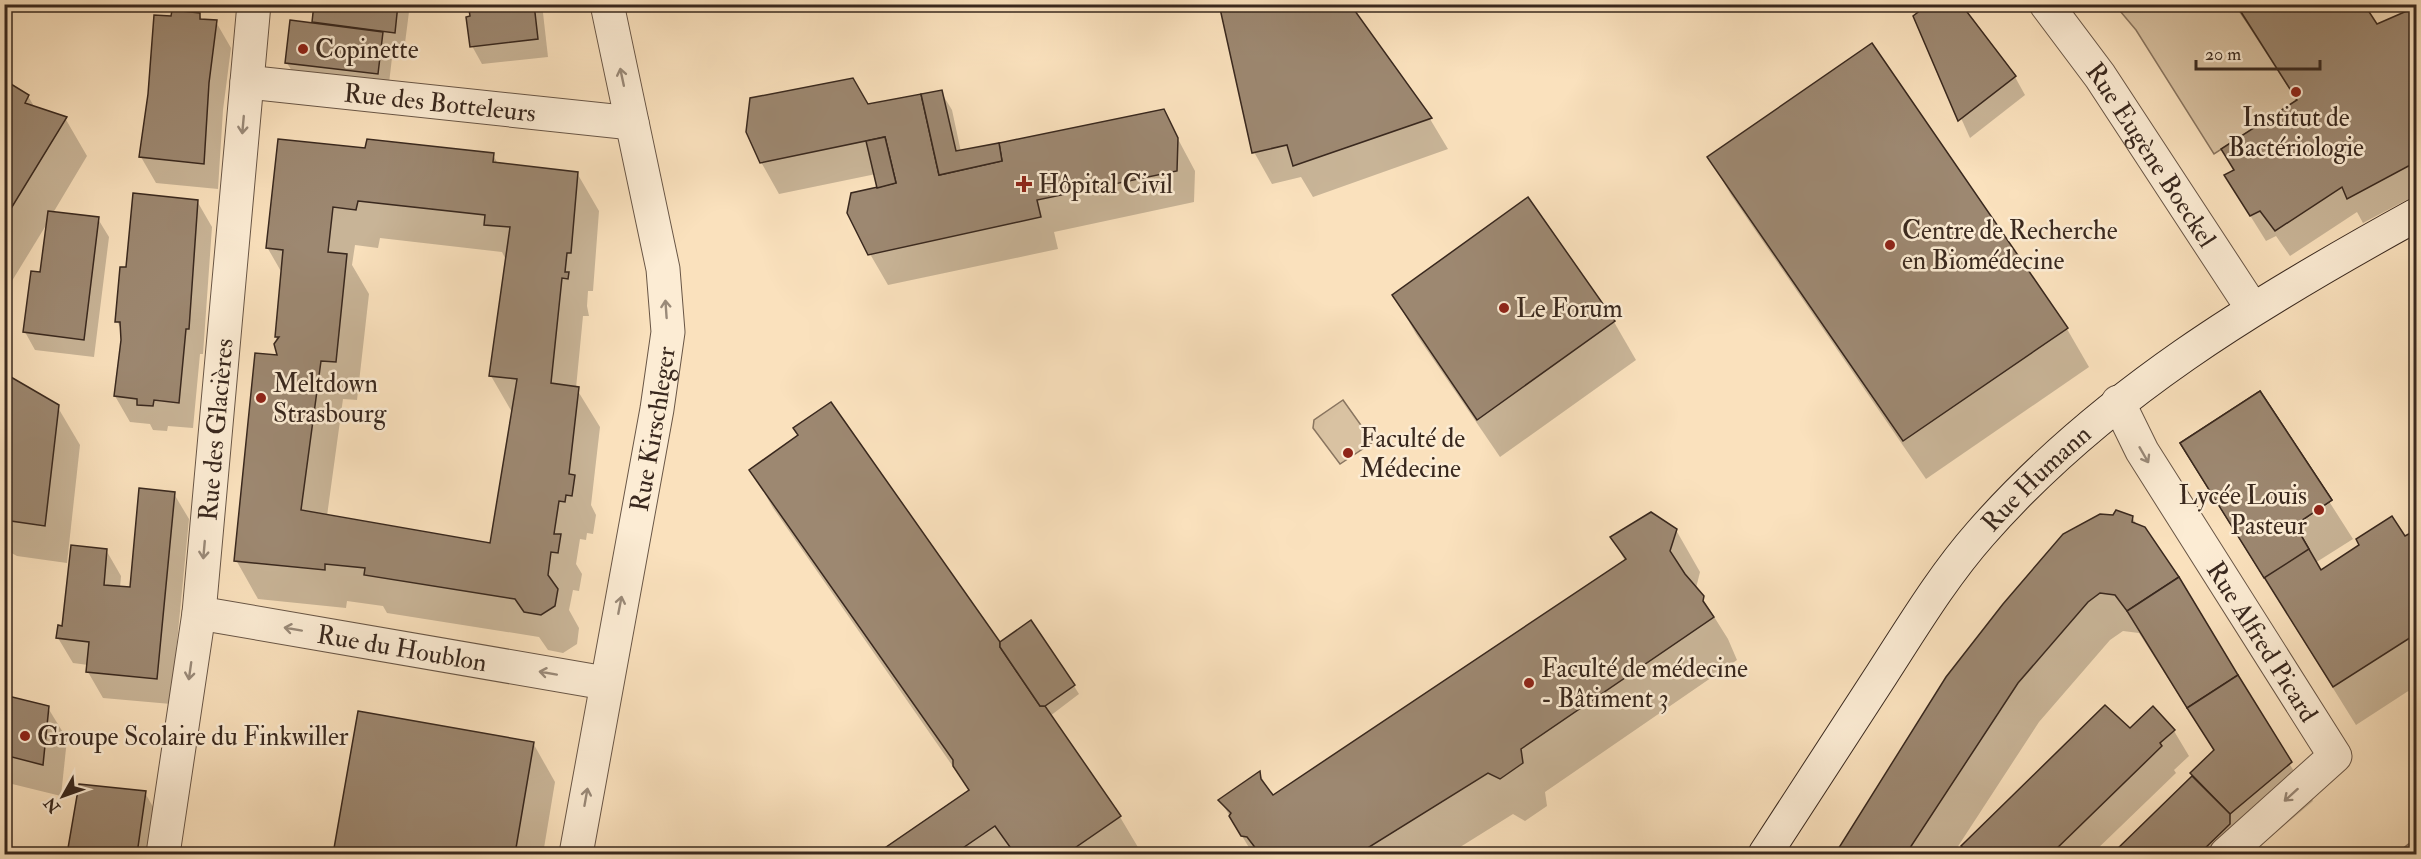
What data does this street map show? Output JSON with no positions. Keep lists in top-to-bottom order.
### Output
{
  "streets": {
    "street": [
      "Rue des Botteleurs",
      "Rue Eugène Boeckel",
      "Rue Kirschleger",
      "Rue des Glacières",
      "Rue Humann",
      "Rue Alfred Picard",
      "Rue du Houblon"
    ]
  },
  "crossings": [
    ["Rue des Botteleurs", "Rue Kirschleger"],
    ["Rue des Botteleurs", "Rue des Glacières"],
    ["Rue Eugène Boeckel", "Rue Humann"],
    ["Rue Kirschleger", "Rue du Houblon"],
    ["Rue des Glacières", "Rue du Houblon"],
    ["Rue Humann", "Rue Alfred Picard"]
  ],
  "one_way": [
    "Rue Kirschleger",
    "Rue des Glacières",
    "Rue Alfred Picard",
    "Rue du Houblon"
  ],
  "places": {
    "other": [
      "Copinette",
      "Institut de Bactériologie",
      "Centre de Recherche en Biomédecine",
      "Le Forum",
      "Meltdown Strasbourg",
      "Faculté de Médecine",
      "Lycée Louis Pasteur",
      "Faculté de médecine - Bâtiment 3",
      "Groupe Scolaire du Finkwiller"
    ],
    "health": ["Hôpital Civil"]
  },
  "scale_bar": "20 m",
  "north": "bottom left"
}
